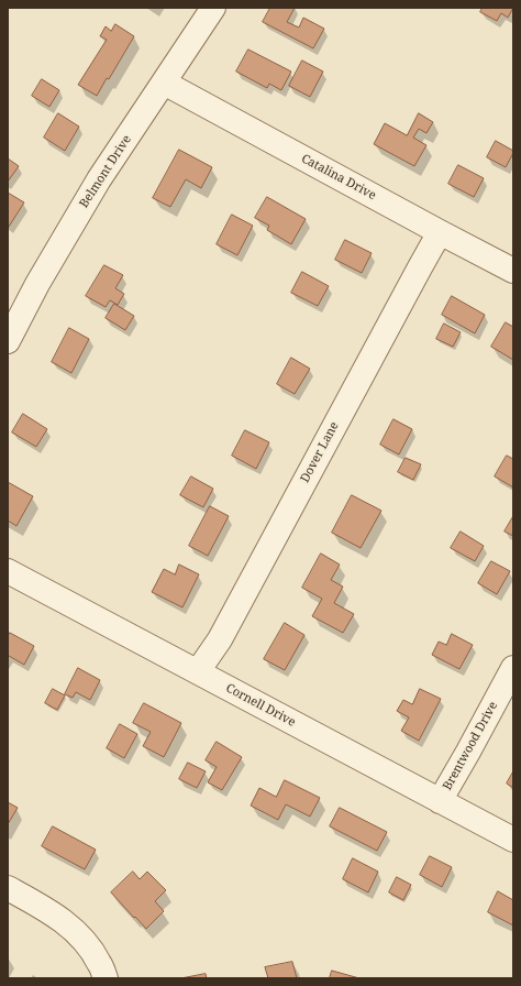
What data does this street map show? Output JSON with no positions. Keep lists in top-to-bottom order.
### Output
{
  "streets": {
    "street": [
      "Belmont Drive",
      "Catalina Drive",
      "Dover Lane",
      "Cornell Drive",
      "Brentwood Drive"
    ]
  },
  "crossings": [
    ["Belmont Drive", "Catalina Drive"],
    ["Catalina Drive", "Dover Lane"],
    ["Dover Lane", "Cornell Drive"],
    ["Cornell Drive", "Brentwood Drive"]
  ]
}
